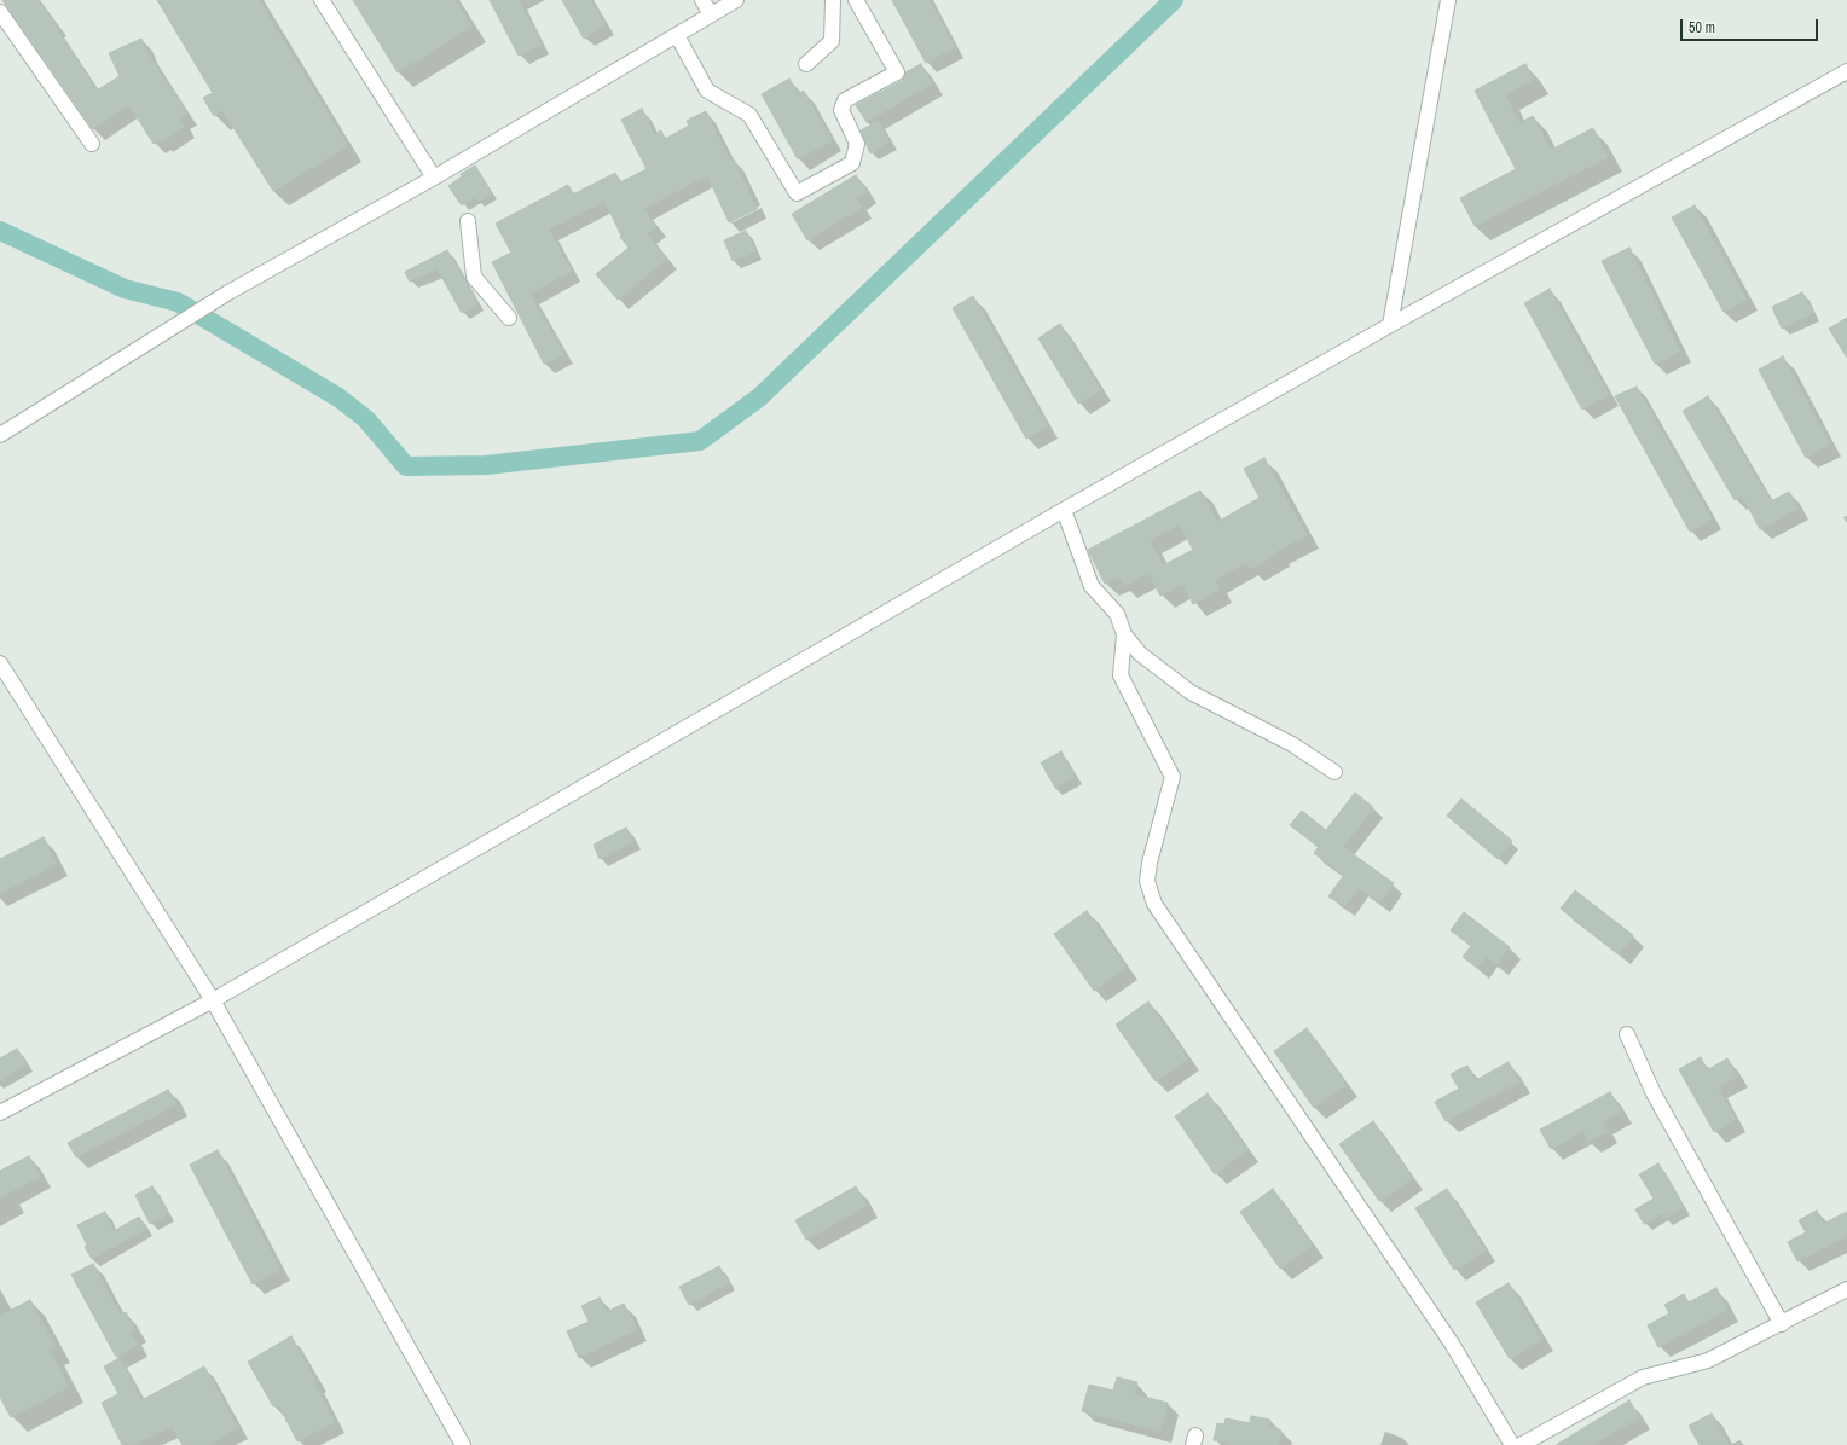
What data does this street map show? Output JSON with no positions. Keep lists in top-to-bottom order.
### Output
{
  "scale_bar": "50 m"
}
